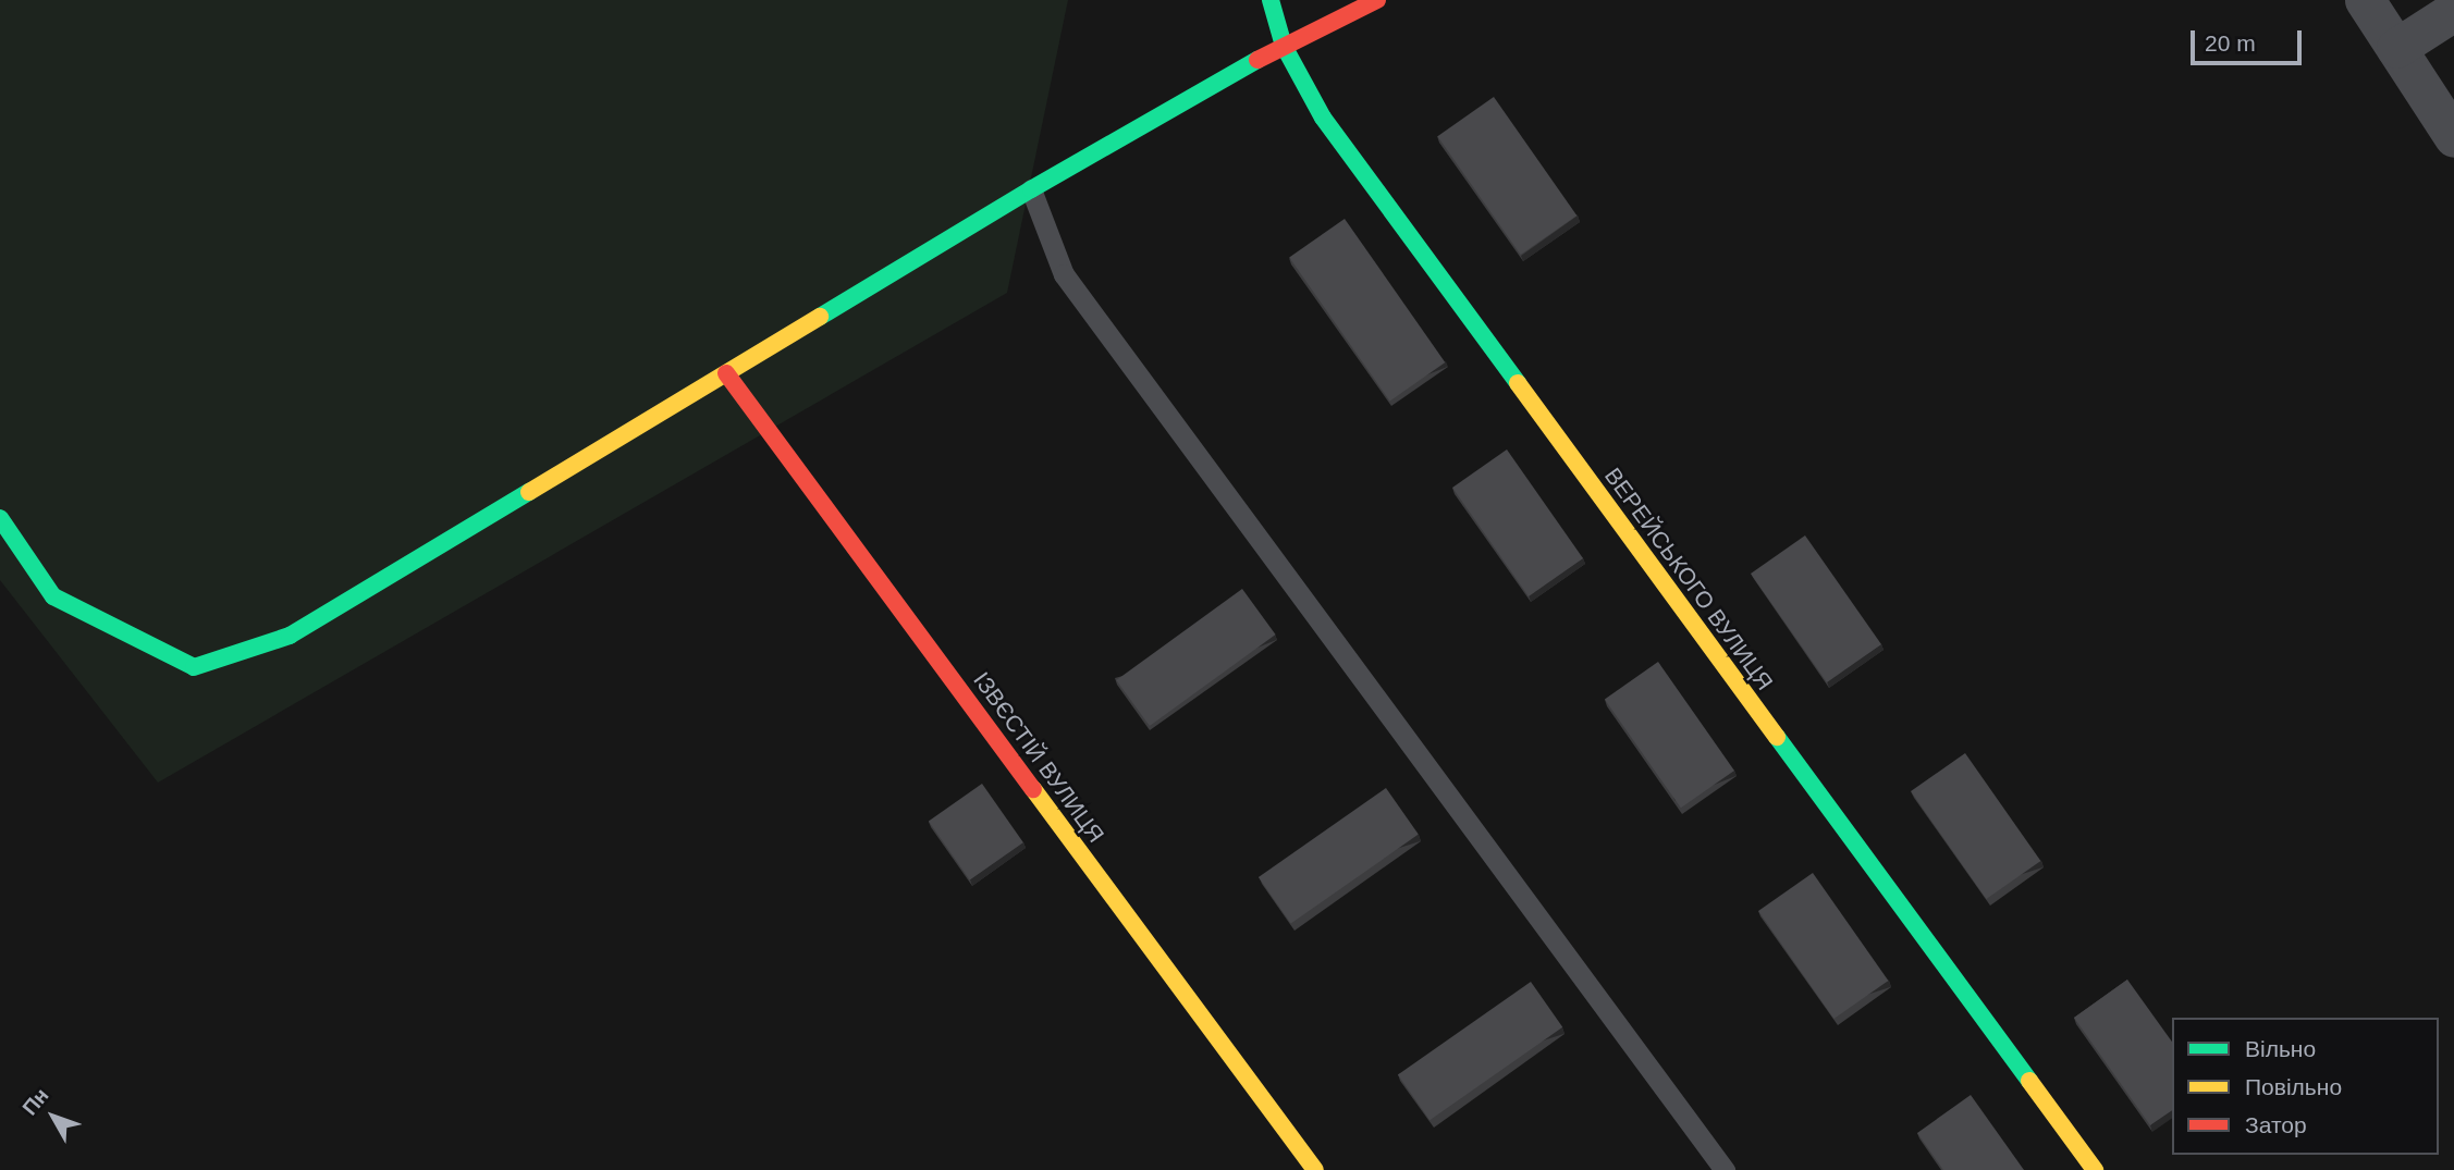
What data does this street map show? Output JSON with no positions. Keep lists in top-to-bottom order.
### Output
{
  "streets": {
    "street": ["ВЕРЕЙСЬКОГО ВУЛИЦЯ", "ІЗВЄСТІЙ ВУЛИЦЯ"]
  },
  "legend": ["Вільно", "Повільно", "Затор"],
  "scale_bar": "20 m",
  "north": "top left"
}
